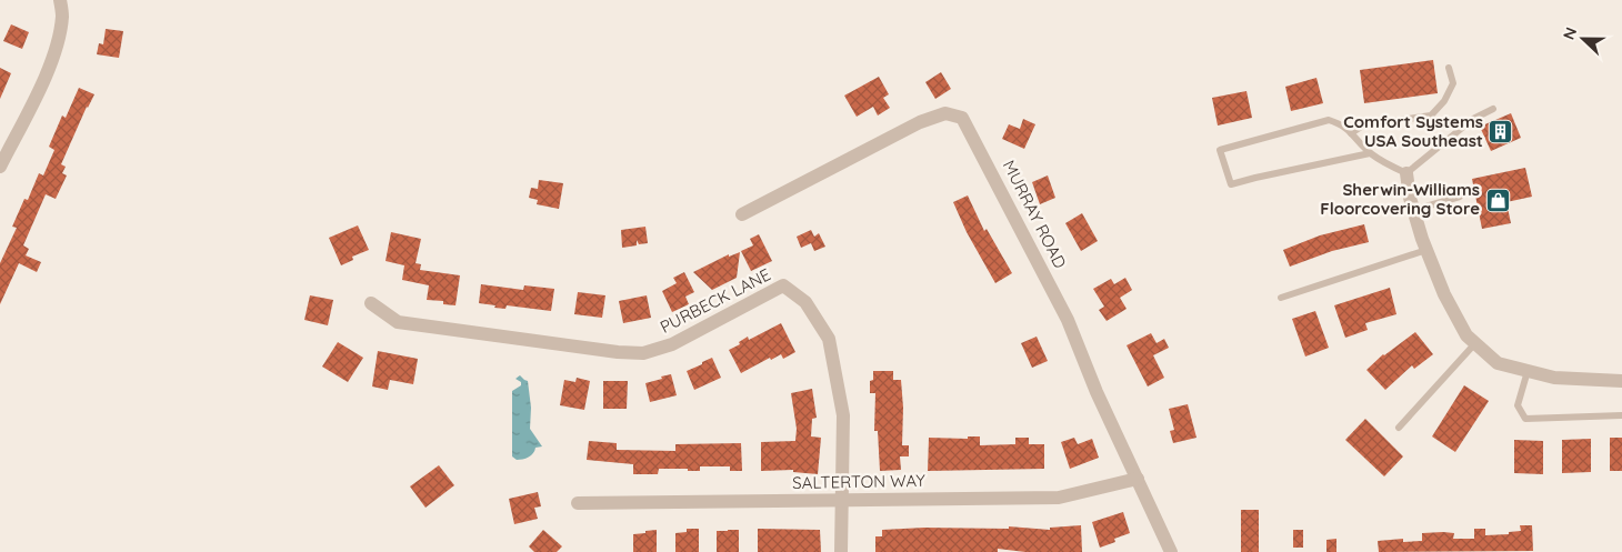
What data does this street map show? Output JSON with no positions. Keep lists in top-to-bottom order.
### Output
{
  "streets": {
    "street": ["MURRAY ROAD", "PURBECK LANE", "SALTERTON WAY"]
  },
  "crossings": [
    ["MURRAY ROAD", "SALTERTON WAY"],
    ["PURBECK LANE", "SALTERTON WAY"]
  ],
  "places": {
    "building": ["Comfort Systems USA Southeast"],
    "shop": ["Sherwin-Williams Floorcovering Store"]
  },
  "north": "left"
}
